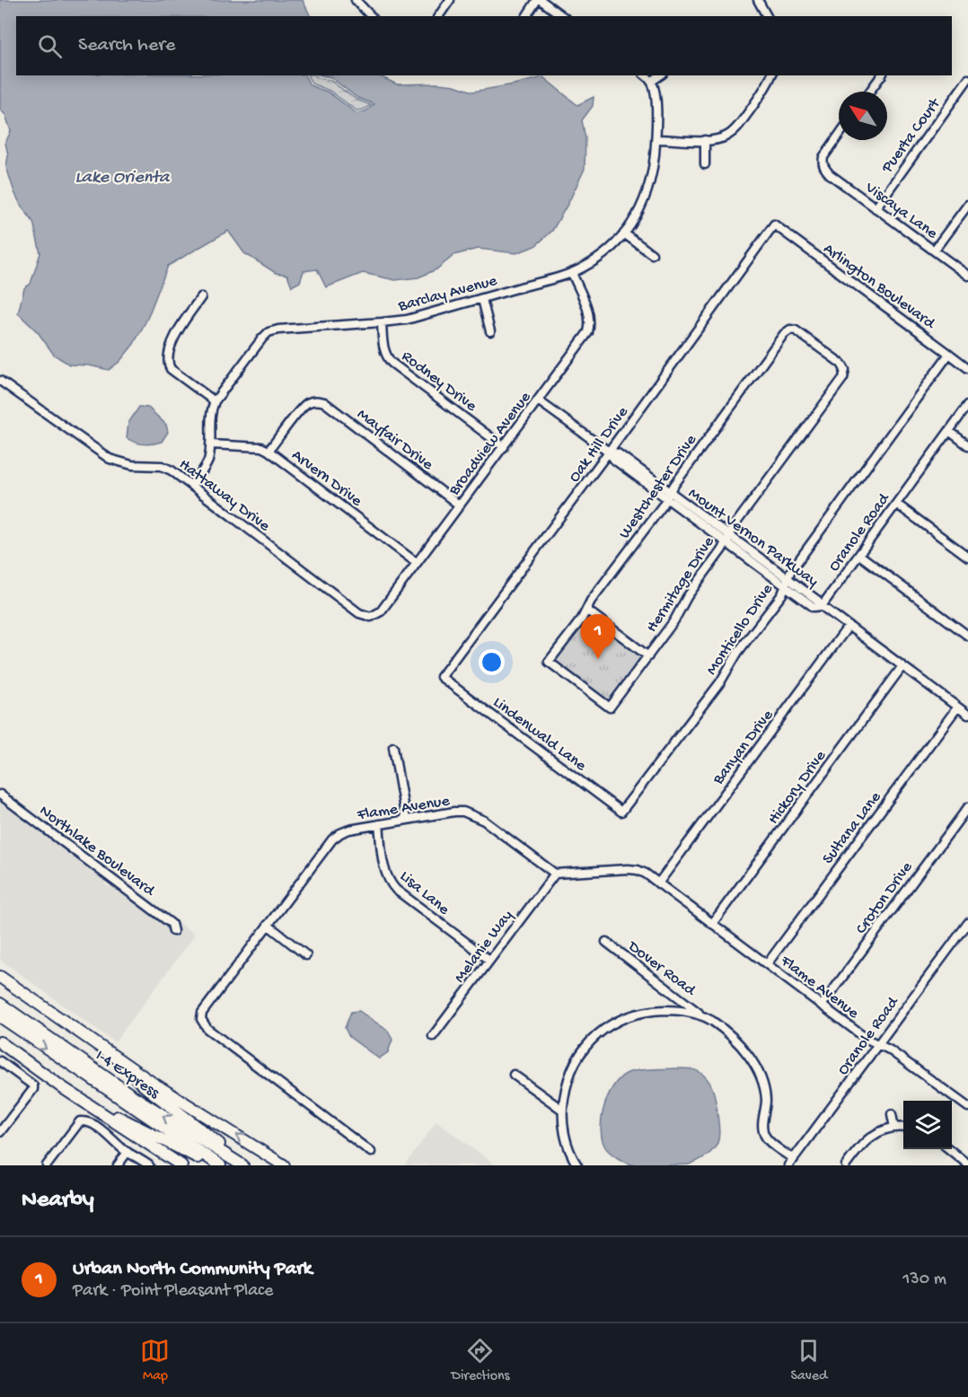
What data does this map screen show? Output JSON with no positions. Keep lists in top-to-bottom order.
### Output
{
  "streets": {
    "highway": ["I-4 Express"],
    "street": [
      "Puerta Court",
      "Viscaya Lane",
      "Arlington Boulevard",
      "Barclay Avenue",
      "Rodney Drive",
      "Mayfair Drive",
      "Broadview Avenue",
      "Oak Hill Drive",
      "Arvern Drive",
      "Westchester Drive",
      "Hattaway Drive",
      "Oranole Road",
      "Mount Vernon Parkway",
      "Hermitage Drive",
      "Monticello Drive",
      "Lindenwald Lane",
      "Banyan Drive",
      "Hickory Drive",
      "Flame Avenue",
      "Sultana Lane",
      "Northlake Boulevard",
      "Lisa Lane",
      "Croton Drive",
      "Melanie Way",
      "Dover Road"
    ]
  },
  "crossings": [
    ["Puerta Court", "Viscaya Lane"],
    ["Arlington Boulevard", "Oak Hill Drive"],
    ["Arlington Boulevard", "Monticello Drive"],
    ["Barclay Avenue", "Rodney Drive"],
    ["Barclay Avenue", "Broadview Avenue"],
    ["Barclay Avenue", "Arvern Drive"],
    ["Barclay Avenue", "Hattaway Drive"],
    ["Rodney Drive", "Broadview Avenue"],
    ["Mayfair Drive", "Broadview Avenue"],
    ["Mayfair Drive", "Arvern Drive"],
    ["Broadview Avenue", "Arvern Drive"],
    ["Broadview Avenue", "Hattaway Drive"],
    ["Broadview Avenue", "Mount Vernon Parkway"],
    ["Oak Hill Drive", "Mount Vernon Parkway"],
    ["Oak Hill Drive", "Lindenwald Lane"],
    ["Westchester Drive", "Mount Vernon Parkway"],
    ["Westchester Drive", "Hermitage Drive"],
    ["Oranole Road", "Mount Vernon Parkway"],
    ["Oranole Road", "Flame Avenue"],
    ["Oranole Road", "Dover Road"],
    ["Mount Vernon Parkway", "Hermitage Drive"],
    ["Mount Vernon Parkway", "Monticello Drive"],
    ["Monticello Drive", "Lindenwald Lane"],
    ["Banyan Drive", "Flame Avenue"],
    ["Hickory Drive", "Flame Avenue"],
    ["Flame Avenue", "Sultana Lane"],
    ["Flame Avenue", "Lisa Lane"],
    ["Flame Avenue", "Croton Drive"],
    ["Flame Avenue", "Melanie Way"],
    ["Lisa Lane", "Melanie Way"]
  ],
  "water": ["Lake Orienta"],
  "north": "top left",
  "page": {
    "search": "Search here",
    "pins": "1",
    "heading": "Nearby",
    "list": [
      {
        "mark": "1",
        "name": "Urban North Community Park",
        "note": "Park · Point Pleasant Place",
        "value": "130 m"
      }
    ],
    "nav": ["Map", "Directions", "Saved"]
  }
}
